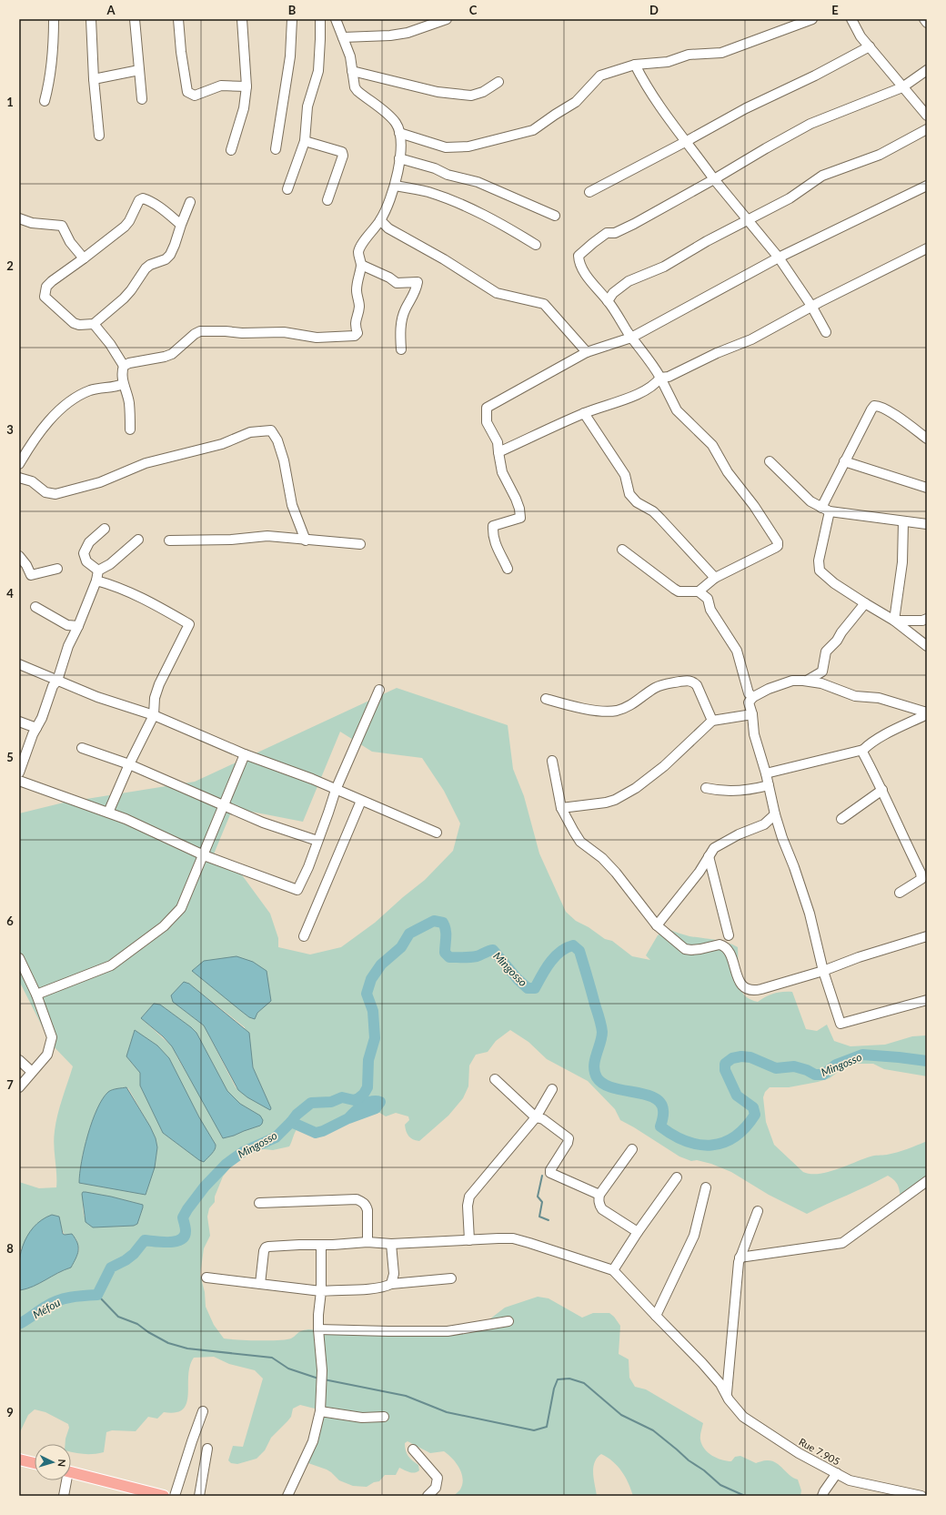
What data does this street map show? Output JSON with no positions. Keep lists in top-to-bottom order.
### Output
{
  "streets": {
    "street": ["Rue 7.905"]
  },
  "water": ["Mingosso", "Méfou"],
  "north": "right",
  "grid": {
    "columns": [
      "A",
      "B",
      "C",
      "D",
      "E"
    ],
    "rows": [
      "1",
      "2",
      "3",
      "4",
      "5",
      "6",
      "7",
      "8",
      "9"
    ]
  }
}
